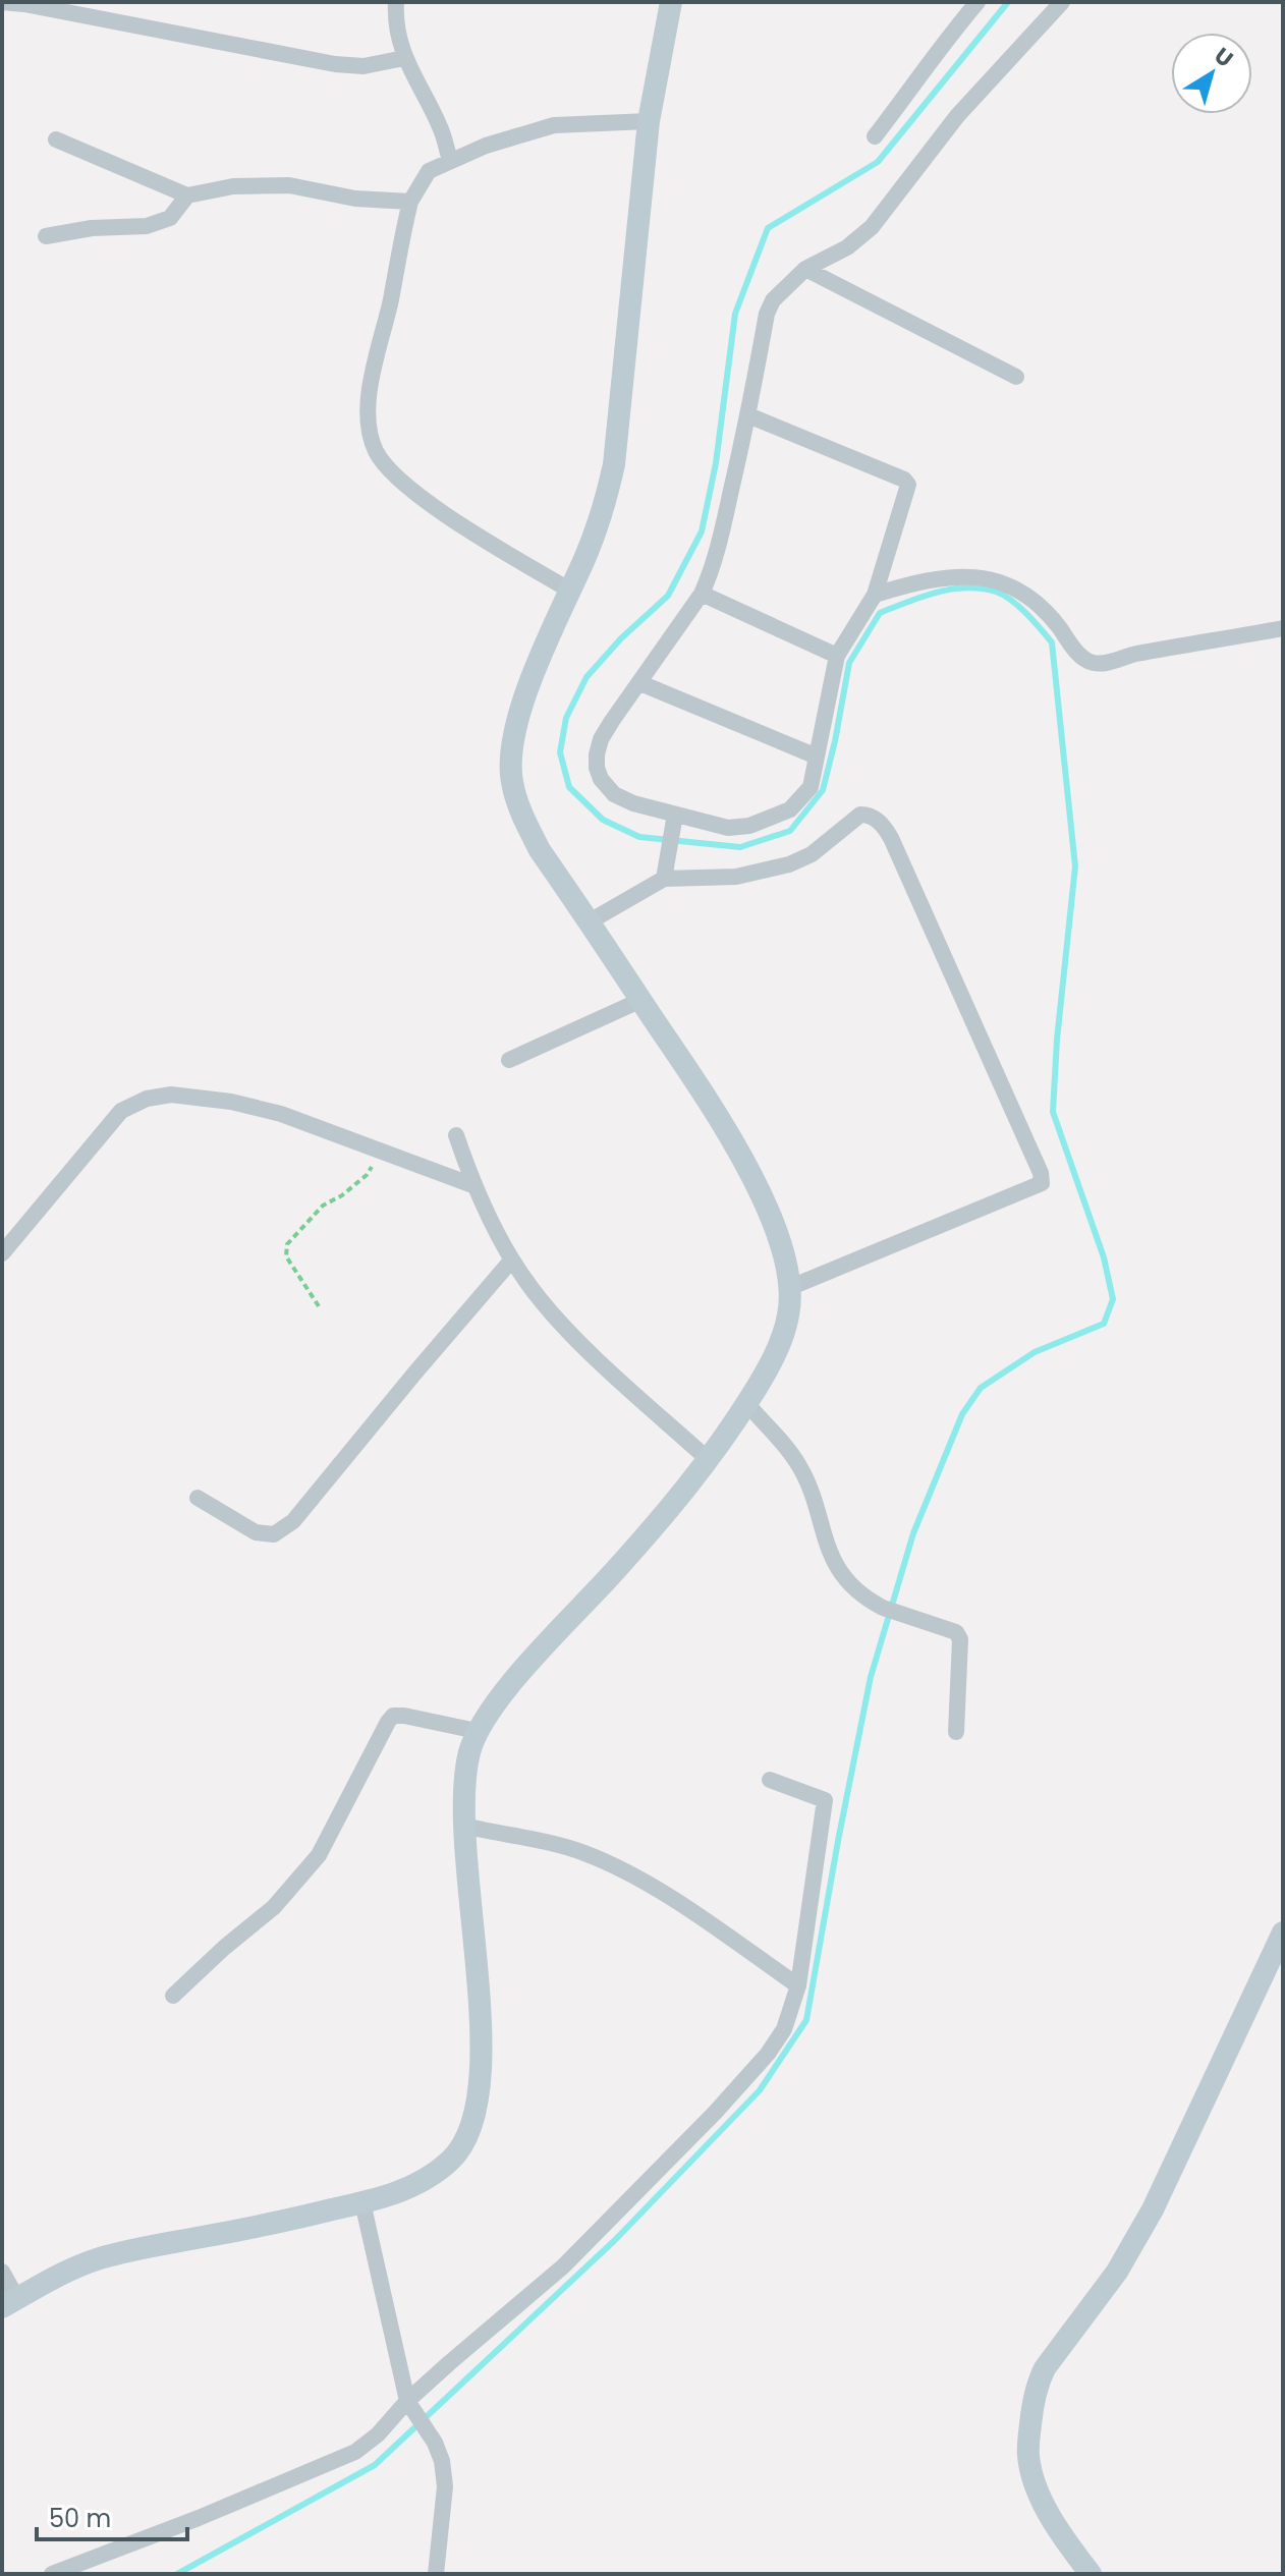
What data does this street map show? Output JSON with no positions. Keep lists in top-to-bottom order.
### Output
{
  "scale_bar": "50 m",
  "north": "top right"
}
